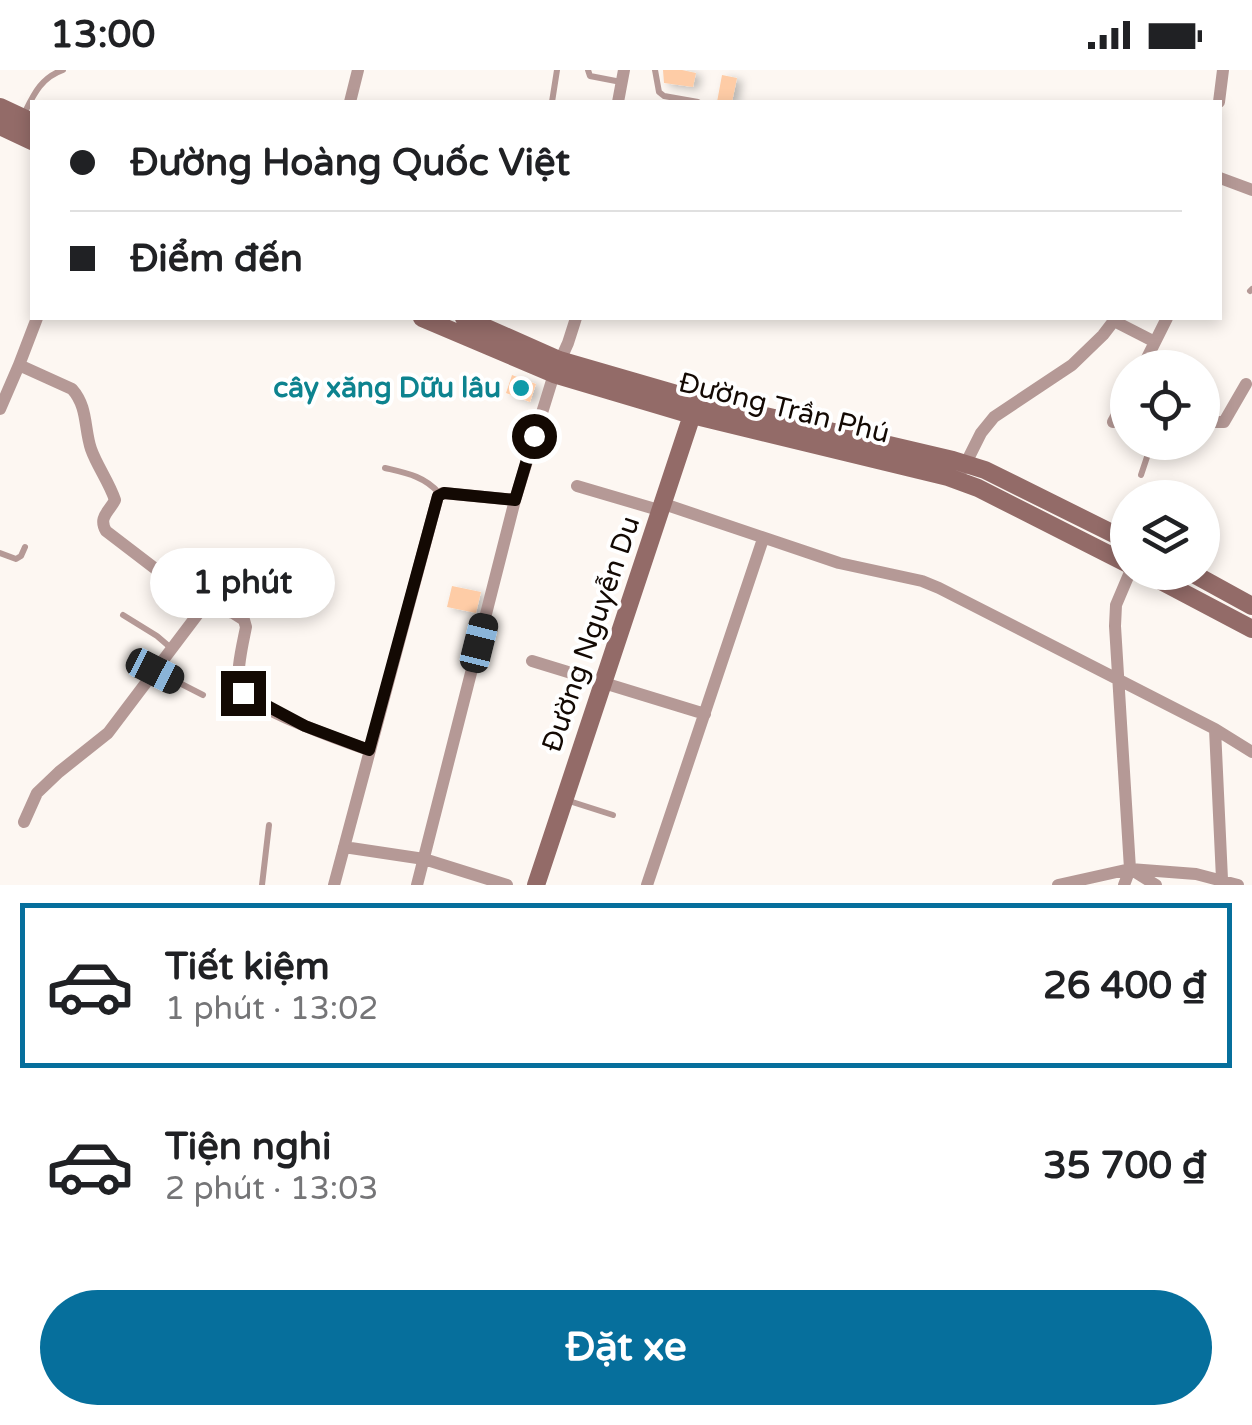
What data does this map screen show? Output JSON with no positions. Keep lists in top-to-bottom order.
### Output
{
  "streets": {
    "main road": ["Đường Trần Phú", "Đường Nguyễn Du"]
  },
  "crossings": [
    ["Đường Trần Phú", "Đường Nguyễn Du"]
  ],
  "places": ["cây xăng Dữu lâu"],
  "page": {
    "status": "13:00",
    "banner": ["Đường Hoàng Quốc Việt", "Điểm đến"],
    "bubble": "1 phút",
    "list": [
      {
        "name": "Tiết kiệm",
        "note": "1 phút · 13:02",
        "value": "26 400 ₫"
      },
      {
        "name": "Tiện nghi",
        "note": "2 phút · 13:03",
        "value": "35 700 ₫"
      }
    ],
    "buttons": "Đặt xe"
  }
}
